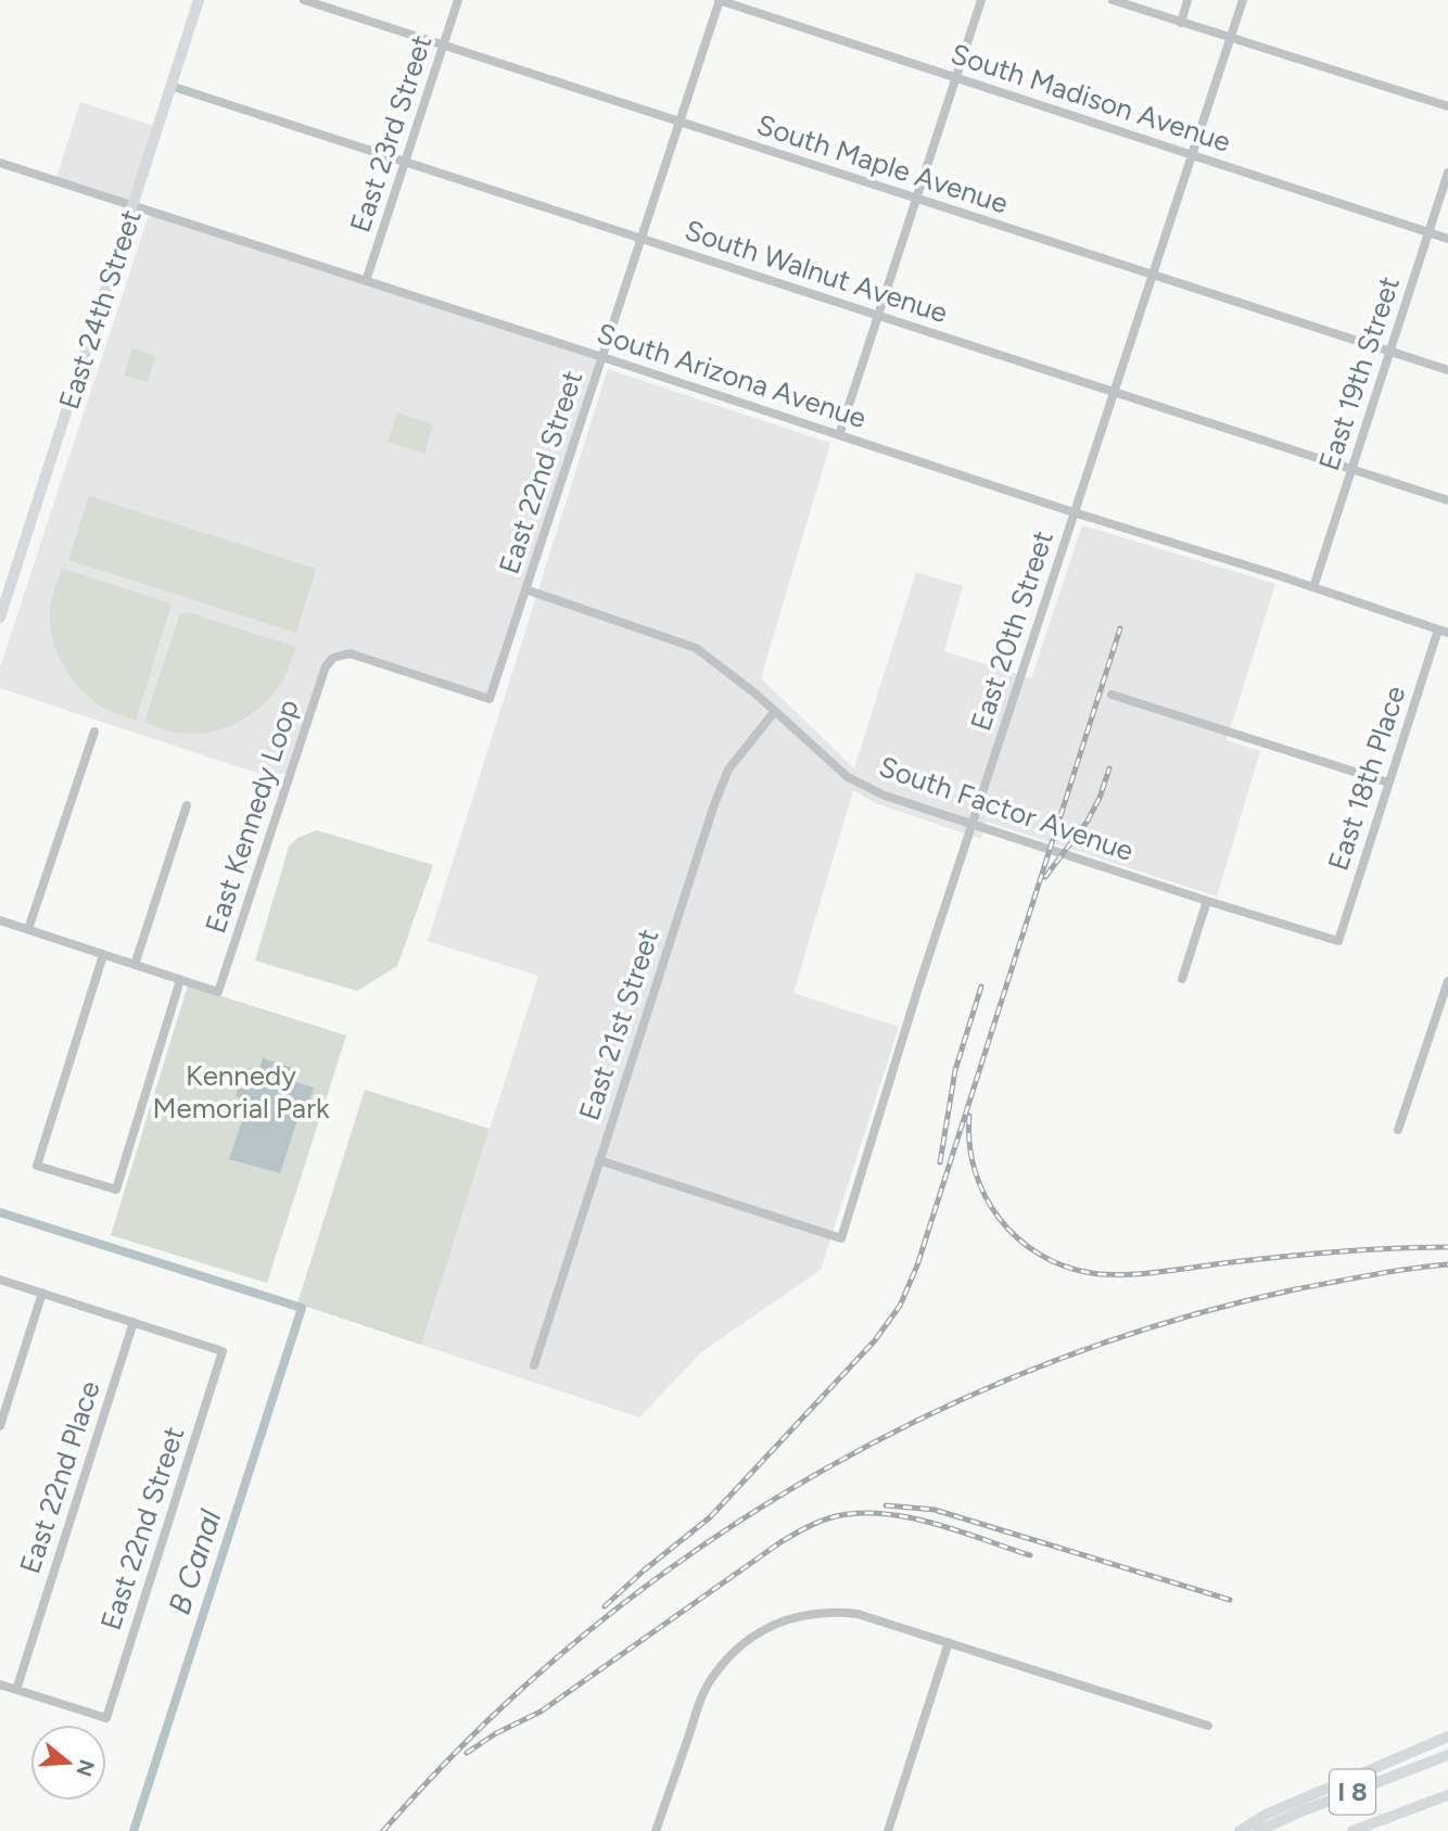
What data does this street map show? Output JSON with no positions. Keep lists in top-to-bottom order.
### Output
{
  "streets": {
    "highway": ["I 8"],
    "main road": ["East 24th Street"],
    "street": [
      "South Madison Avenue",
      "East 23rd Street",
      "South Maple Avenue",
      "South Walnut Avenue",
      "East 19th Street",
      "South Arizona Avenue",
      "East 22nd Street",
      "East 20th Street",
      "East 18th Place",
      "South Factor Avenue",
      "East Kennedy Loop",
      "East 21st Street",
      "East 22nd Place"
    ]
  },
  "crossings": [
    ["South Madison Avenue", "East 19th Street"],
    ["South Madison Avenue", "East 22nd Street"],
    ["South Madison Avenue", "East 20th Street"],
    ["East 23rd Street", "South Maple Avenue"],
    ["East 23rd Street", "South Walnut Avenue"],
    ["East 23rd Street", "South Arizona Avenue"],
    ["South Maple Avenue", "East 19th Street"],
    ["South Maple Avenue", "East 22nd Street"],
    ["South Maple Avenue", "East 20th Street"],
    ["South Walnut Avenue", "East 24th Street"],
    ["South Walnut Avenue", "East 19th Street"],
    ["South Walnut Avenue", "East 22nd Street"],
    ["South Walnut Avenue", "East 20th Street"],
    ["East 24th Street", "South Arizona Avenue"],
    ["East 19th Street", "South Arizona Avenue"],
    ["South Arizona Avenue", "East 22nd Street"],
    ["South Arizona Avenue", "East 20th Street"],
    ["South Arizona Avenue", "East 18th Place"],
    ["East 22nd Street", "South Factor Avenue"],
    ["East 22nd Street", "East Kennedy Loop"],
    ["East 22nd Street", "East 22nd Place"],
    ["East 20th Street", "South Factor Avenue"],
    ["East 20th Street", "East 21st Street"],
    ["East 18th Place", "South Factor Avenue"],
    ["South Factor Avenue", "East 21st Street"]
  ],
  "water": ["B Canal"],
  "parks": ["Kennedy Memorial Park"],
  "north": "right"
}
